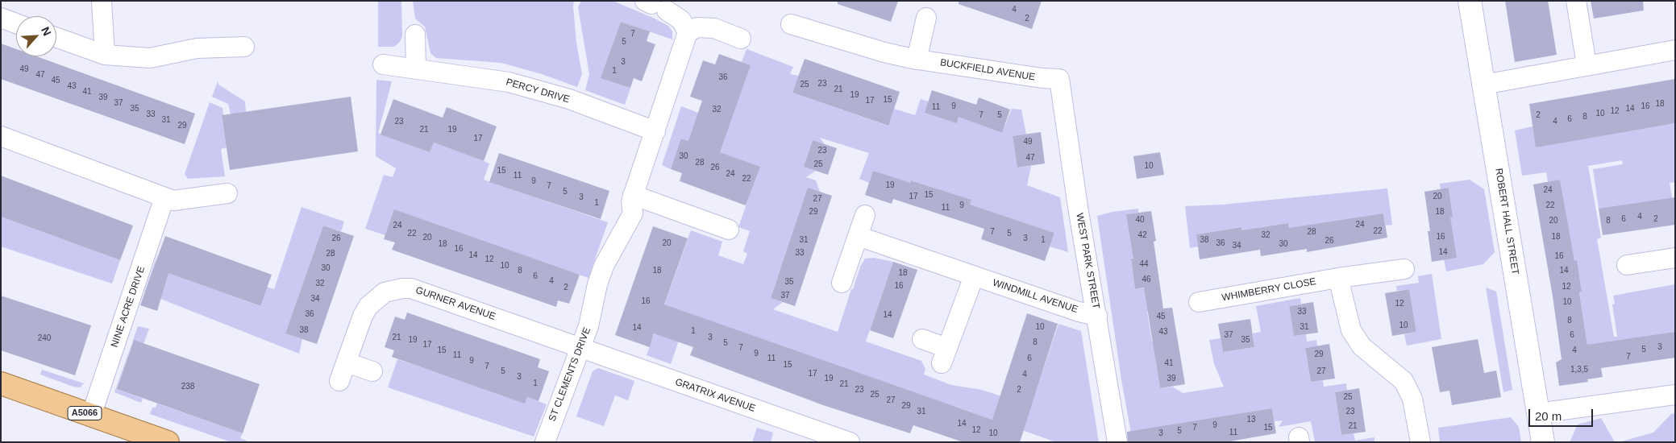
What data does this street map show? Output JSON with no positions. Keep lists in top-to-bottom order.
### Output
{
  "streets": {
    "main road": ["A5066"],
    "street": [
      "BUCKFIELD AVENUE",
      "PERCY DRIVE",
      "ROBERT HALL STREET",
      "WEST PARK STREET",
      "WHIMBERRY CLOSE",
      "WINDMILL AVENUE",
      "GURNER AVENUE",
      "NINE ACRE DRIVE",
      "ST CLEMENTS DRIVE",
      "GRATRIX AVENUE"
    ]
  },
  "crossings": [
    ["BUCKFIELD AVENUE", "WEST PARK STREET"],
    ["PERCY DRIVE", "ST CLEMENTS DRIVE"],
    ["WEST PARK STREET", "WINDMILL AVENUE"],
    ["GURNER AVENUE", "ST CLEMENTS DRIVE"],
    ["GURNER AVENUE", "GRATRIX AVENUE"],
    ["NINE ACRE DRIVE", "A5066"],
    ["ST CLEMENTS DRIVE", "GRATRIX AVENUE"]
  ],
  "house_numbers": [
    "4",
    "2",
    "7",
    "5",
    "3",
    "49",
    "1",
    "47",
    "36",
    "45",
    "23",
    "25",
    "43",
    "21",
    "41",
    "19",
    "39",
    "15",
    "17",
    "37",
    "18",
    "9",
    "16",
    "11",
    "35",
    "14",
    "32",
    "12",
    "10",
    "33",
    "7",
    "5",
    "2",
    "8",
    "6",
    "31",
    "23",
    "4",
    "29",
    "21",
    "19",
    "17",
    "49",
    "23",
    "30",
    "47",
    "28",
    "25",
    "10",
    "26",
    "15",
    "24",
    "11",
    "22",
    "9",
    "19",
    "7",
    "24",
    "5",
    "15",
    "17",
    "20",
    "3",
    "27",
    "1",
    "9",
    "22",
    "11",
    "29",
    "18",
    "4",
    "6",
    "2",
    "40",
    "20",
    "8",
    "24",
    "24",
    "22",
    "7",
    "28",
    "22",
    "5",
    "42",
    "32",
    "16",
    "18",
    "20",
    "26",
    "3",
    "31",
    "1",
    "38",
    "26",
    "20",
    "36",
    "18",
    "30",
    "34",
    "16",
    "14",
    "33",
    "28",
    "14",
    "16",
    "12",
    "44",
    "10",
    "30",
    "8",
    "18",
    "14",
    "18",
    "6",
    "46",
    "4",
    "35",
    "32",
    "16",
    "12",
    "2",
    "37",
    "34",
    "16",
    "10",
    "12",
    "33",
    "36",
    "14",
    "45",
    "8",
    "10",
    "10",
    "31",
    "14",
    "38",
    "1",
    "43",
    "37",
    "6",
    "21",
    "3",
    "240",
    "19",
    "35",
    "8",
    "5",
    "17",
    "3",
    "7",
    "5",
    "15",
    "4",
    "9",
    "29",
    "11",
    "7",
    "11",
    "6",
    "9",
    "41",
    "15",
    "7",
    "1,3,5",
    "5",
    "27",
    "17",
    "4",
    "3",
    "19",
    "39",
    "1",
    "21",
    "238",
    "23",
    "2",
    "25",
    "25",
    "27",
    "29",
    "31",
    "23",
    "13",
    "14",
    "9",
    "21",
    "7",
    "15",
    "12",
    "5",
    "11",
    "10",
    "3"
  ],
  "scale_bar": "20 m",
  "north": "top right"
}
